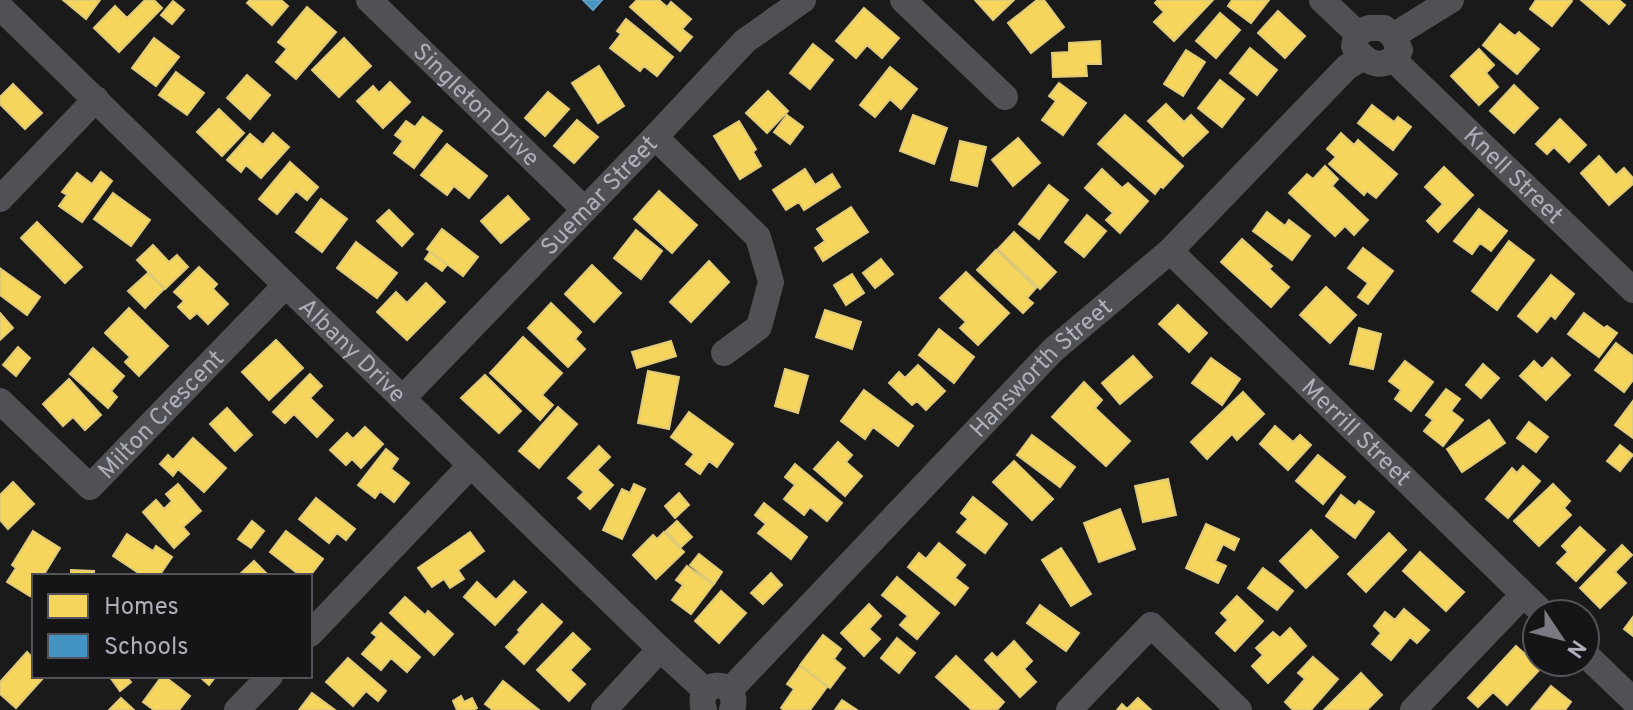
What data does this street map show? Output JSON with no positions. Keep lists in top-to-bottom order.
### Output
{
  "streets": {
    "street": [
      "Singleton Drive",
      "Knell Street",
      "Suemar Street",
      "Albany Drive",
      "Hansworth Street",
      "Milton Crescent",
      "Merrill Street"
    ]
  },
  "crossings": [
    ["Singleton Drive", "Suemar Street"],
    ["Suemar Street", "Albany Drive"],
    ["Albany Drive", "Hansworth Street"],
    ["Albany Drive", "Milton Crescent"],
    ["Hansworth Street", "Merrill Street"]
  ],
  "legend": ["Homes", "Schools"],
  "north": "bottom right"
}
